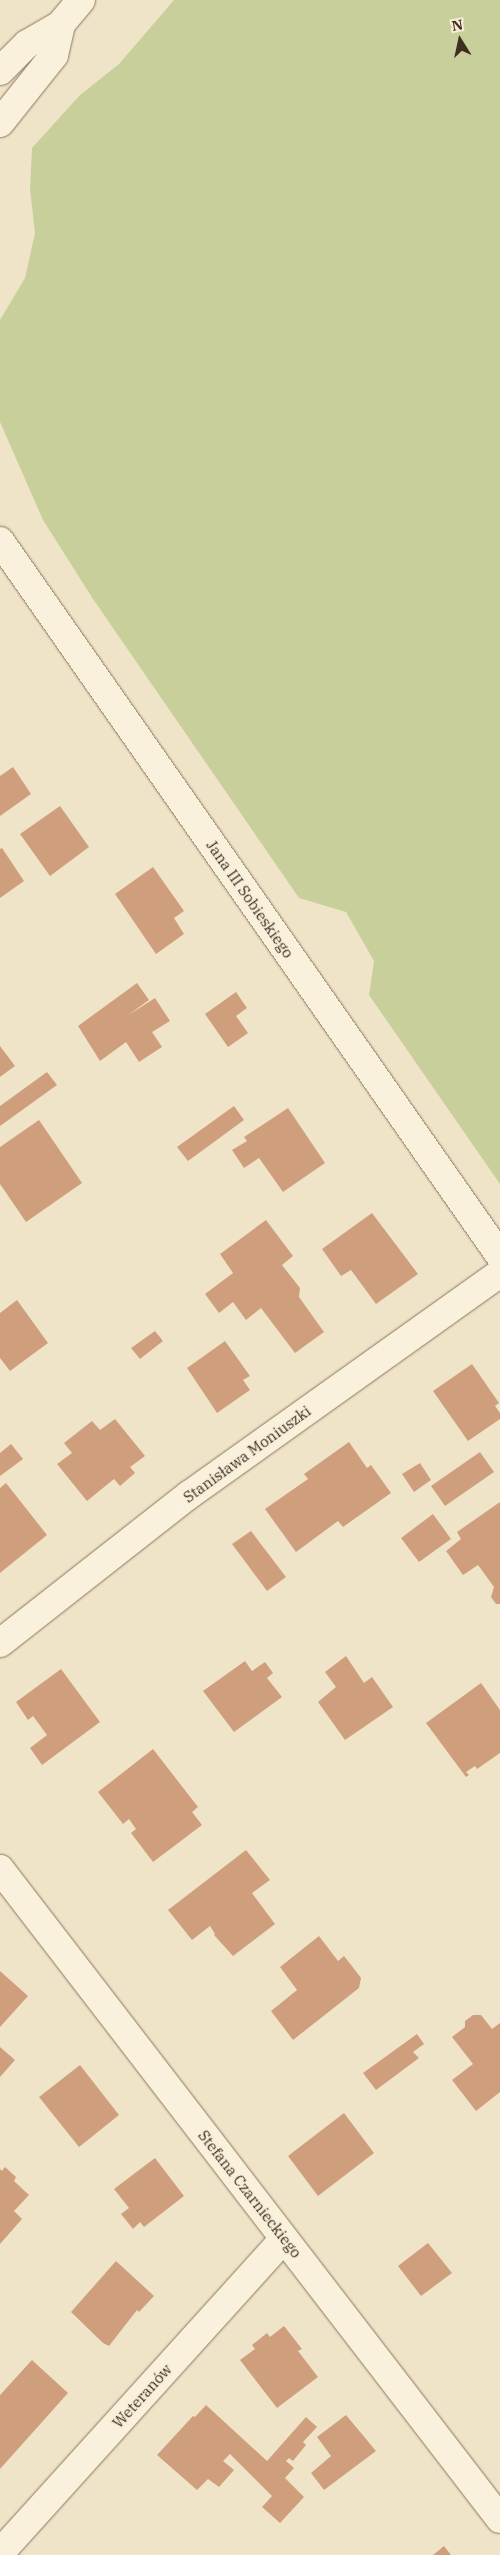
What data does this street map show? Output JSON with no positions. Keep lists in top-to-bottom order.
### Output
{
  "streets": {
    "street": [
      "Jana III Sobieskiego",
      "Stanisława Moniuszki",
      "Stefana Czarnieckiego",
      "Weteranów"
    ]
  },
  "crossings": [
    ["Stefana Czarnieckiego", "Weteranów"]
  ],
  "north": "top"
}
